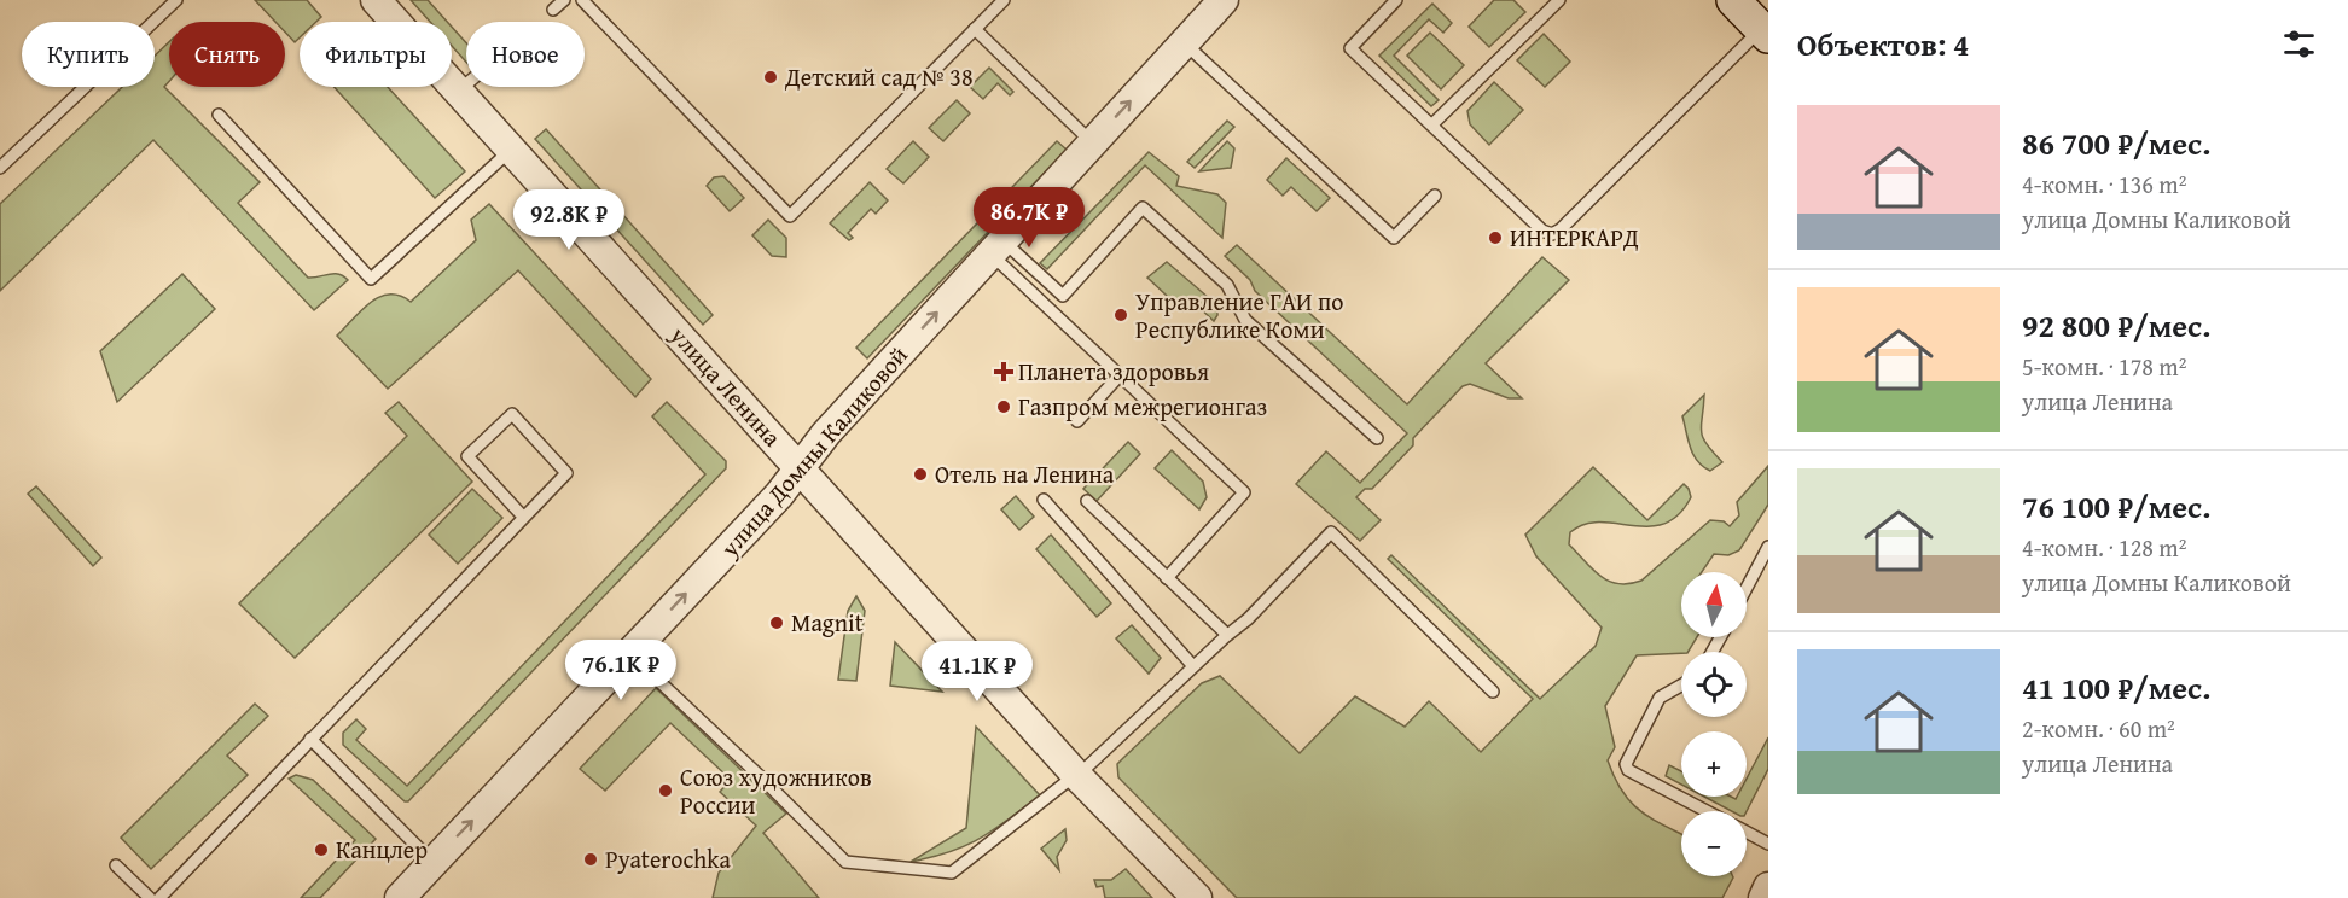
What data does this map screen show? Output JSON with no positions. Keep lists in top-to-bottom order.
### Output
{
  "streets": {
    "street": ["улица Ленина", "улица Домны Каликовой"]
  },
  "crossings": [
    ["улица Ленина", "улица Домны Каликовой"]
  ],
  "one_way": ["улица Домны Каликовой"],
  "places": {
    "other": [
      "Детский сад № 38",
      "ИНТЕРКАРД",
      "Управление ГАИ по Республике Коми",
      "Газпром межрегионгаз",
      "Отель на Ленина",
      "Magnit",
      "Союз художников России",
      "Канцлер",
      "Pyaterochka"
    ],
    "health": ["Планета здоровья"]
  },
  "north": "top",
  "page": {
    "heading": "Объектов: 4",
    "chip": [
      "Купить",
      "Снять",
      "Фильтры",
      "Новое"
    ],
    "list": [
      {
        "name": "86 700 ₽/мес.",
        "note": "4-комн. · 136 m² · улица Домны Каликовой"
      },
      {
        "name": "92 800 ₽/мес.",
        "note": "5-комн. · 178 m² · улица Ленина"
      },
      {
        "name": "76 100 ₽/мес.",
        "note": "4-комн. · 128 m² · улица Домны Каликовой"
      },
      {
        "name": "41 100 ₽/мес.",
        "note": "2-комн. · 60 m² · улица Ленина"
      }
    ],
    "price": [
      "86.7K ₽",
      "92.8K ₽",
      "76.1K ₽",
      "41.1K ₽"
    ],
    "map_buttons": ["+", "−"]
  }
}
